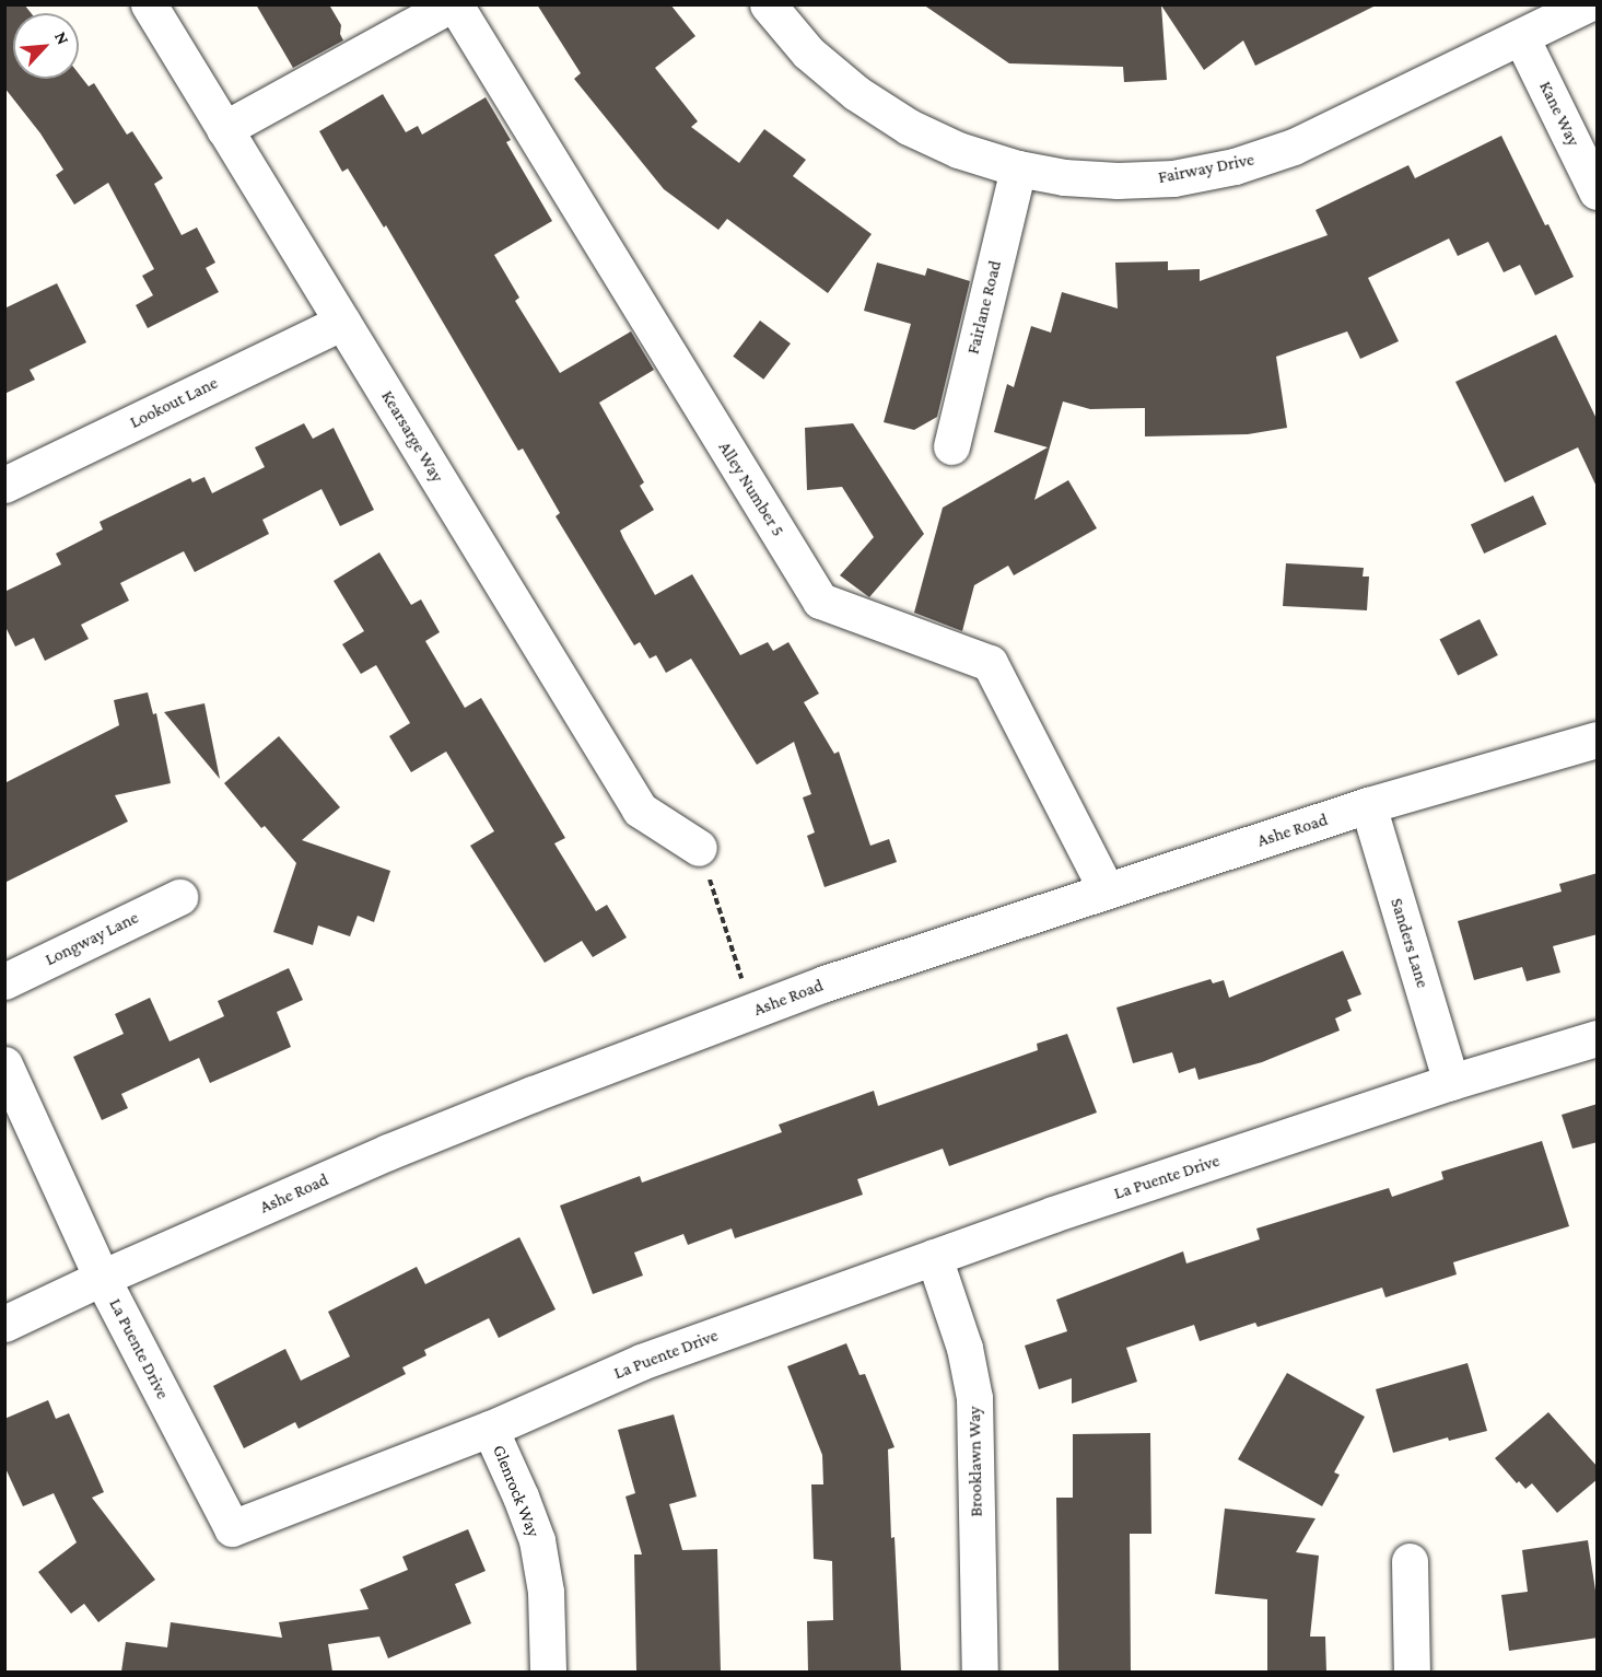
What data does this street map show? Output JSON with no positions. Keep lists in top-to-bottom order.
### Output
{
  "streets": {
    "street": [
      "Kane Way",
      "Fairway Drive",
      "Fairlane Road",
      "Lookout Lane",
      "Kearsarge Way",
      "Alley Number 5",
      "Ashe Road",
      "Longway Lane",
      "Sanders Lane",
      "La Puente Drive",
      "Brooklawn Way",
      "Glenrock Way"
    ]
  },
  "crossings": [
    ["Kane Way", "Fairway Drive"],
    ["Fairway Drive", "Fairlane Road"],
    ["Lookout Lane", "Kearsarge Way"],
    ["Alley Number 5", "Ashe Road"],
    ["Ashe Road", "Sanders Lane"],
    ["Ashe Road", "La Puente Drive"],
    ["Sanders Lane", "La Puente Drive"],
    ["La Puente Drive", "Brooklawn Way"],
    ["La Puente Drive", "Glenrock Way"]
  ],
  "north": "top right"
}
